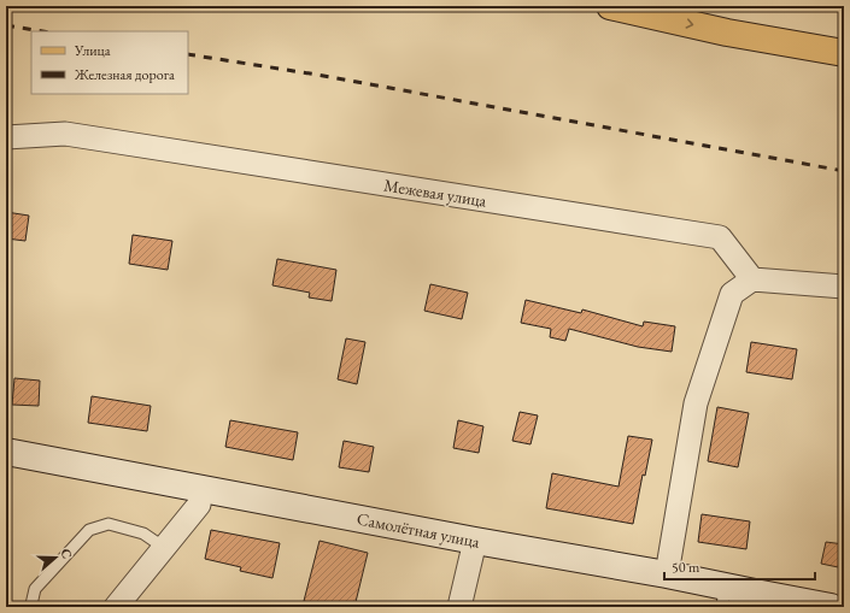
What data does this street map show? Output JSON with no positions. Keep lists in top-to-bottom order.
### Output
{
  "streets": {
    "main road": ["Самолётная улица"],
    "street": ["Межевая улица"]
  },
  "legend": ["Улица", "Железная дорога"],
  "scale_bar": "50 m",
  "north": "right"
}
